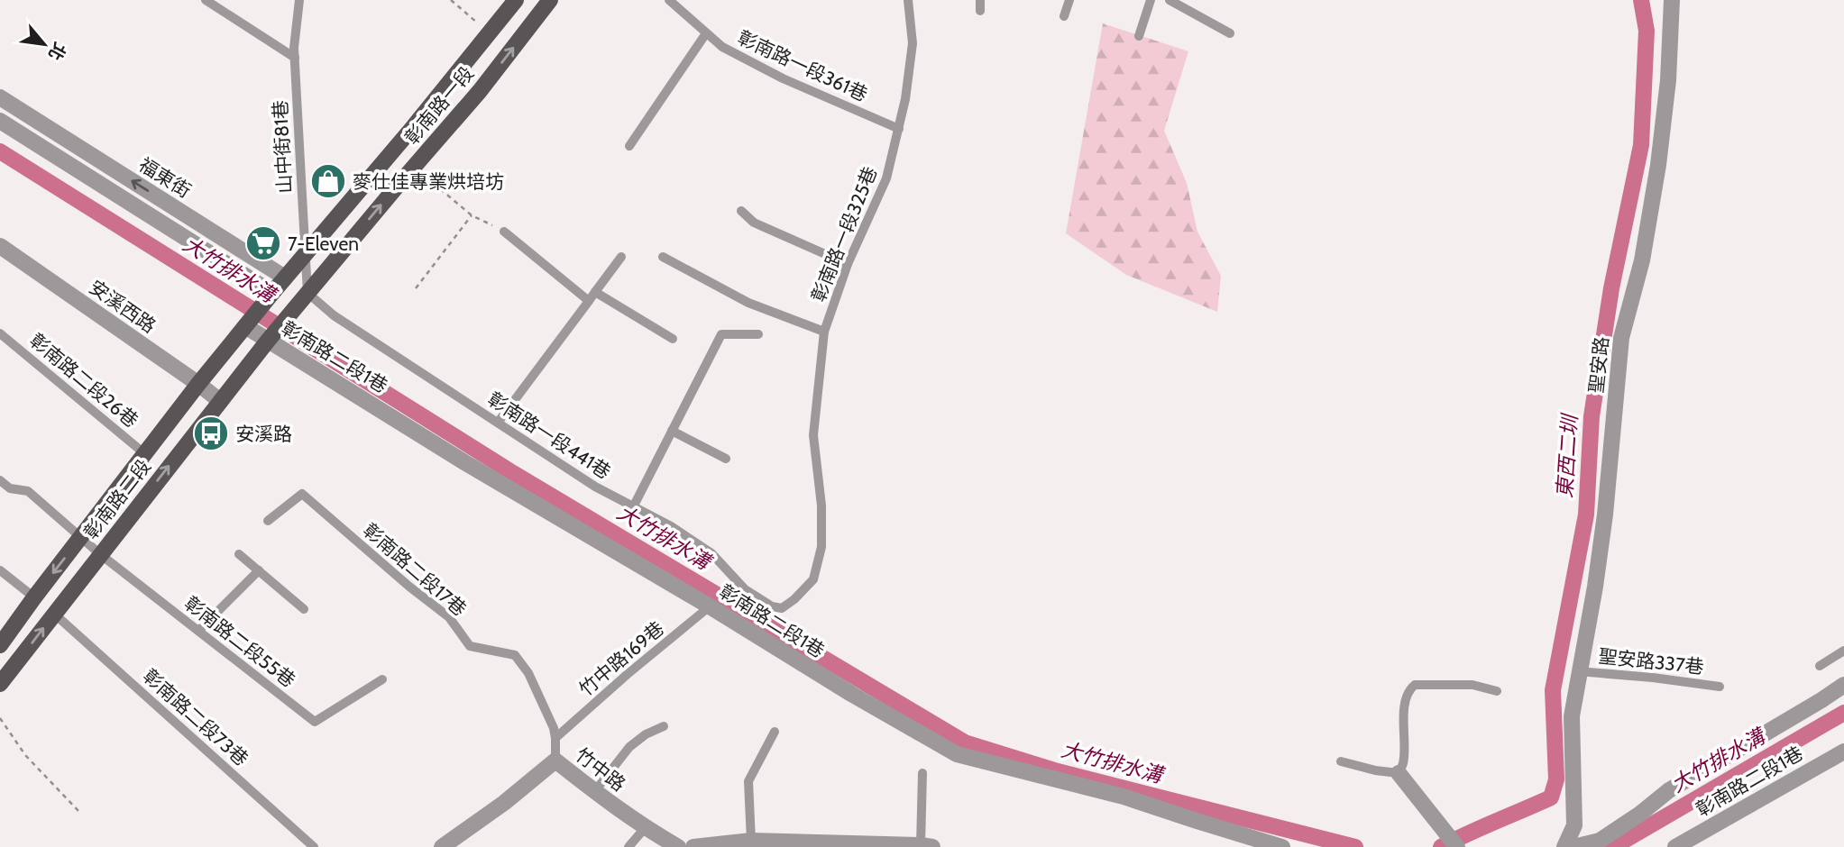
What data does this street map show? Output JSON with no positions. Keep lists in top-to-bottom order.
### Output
{
  "streets": {
    "main road": ["彰南路一段", "福東街", "彰南路二段"],
    "street": [
      "安溪西路",
      "彰南路二段1巷",
      "聖安路",
      "竹中路"
    ],
    "lane": [
      "彰南路一段361巷",
      "山中街81巷",
      "彰南路一段325巷",
      "彰南路二段26巷",
      "彰南路一段441巷",
      "彰南路二段17巷",
      "彰南路二段55巷",
      "竹中路169巷",
      "聖安路337巷",
      "彰南路二段73巷"
    ]
  },
  "crossings": [
    ["彰南路一段361巷", "彰南路一段325巷"],
    ["彰南路一段", "山中街81巷"],
    ["彰南路一段", "福東街"],
    ["彰南路一段", "彰南路一段441巷"],
    ["彰南路一段", "彰南路二段"],
    ["山中街81巷", "福東街"],
    ["山中街81巷", "彰南路一段441巷"],
    ["福東街", "彰南路一段441巷"],
    ["福東街", "彰南路二段"],
    ["彰南路一段325巷", "彰南路一段441巷"],
    ["安溪西路", "彰南路二段"],
    ["彰南路二段1巷", "彰南路二段"],
    ["彰南路二段1巷", "竹中路169巷"],
    ["聖安路", "聖安路337巷"],
    ["彰南路二段26巷", "彰南路二段"],
    ["彰南路二段", "彰南路二段55巷"],
    ["彰南路二段", "彰南路二段73巷"],
    ["彰南路二段17巷", "竹中路169巷"],
    ["彰南路二段17巷", "竹中路"]
  ],
  "water": ["大竹排水溝", "東西二圳"],
  "places": {
    "shop": ["麥仕佳專業烘培坊"],
    "supermarket": ["7-Eleven"],
    "bus stop": ["安溪路"]
  },
  "north": "bottom right"
}
